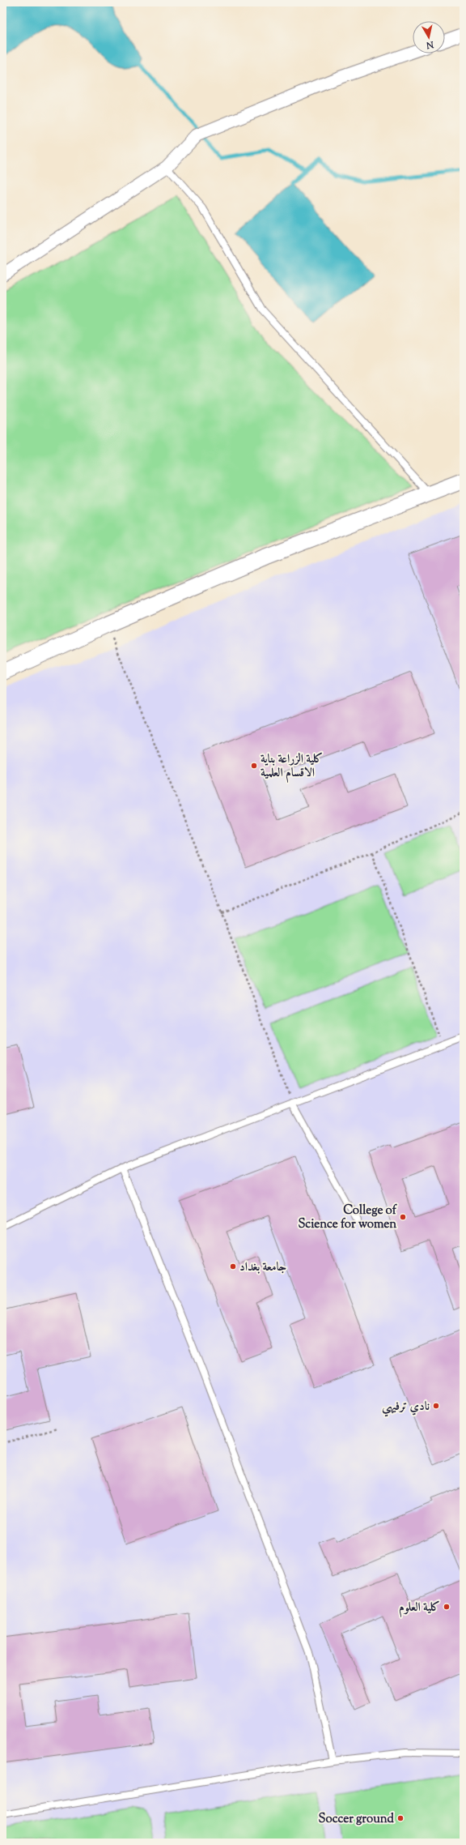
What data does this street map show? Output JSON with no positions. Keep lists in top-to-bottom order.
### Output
{
  "places": [
    "كلية الزراعة بناية الاقسام العلمية",
    "College of Science for women",
    "جامعة بغداد",
    "نادي ترفيهي",
    "كلية العلوم",
    "Soccer ground"
  ],
  "north": "bottom"
}
